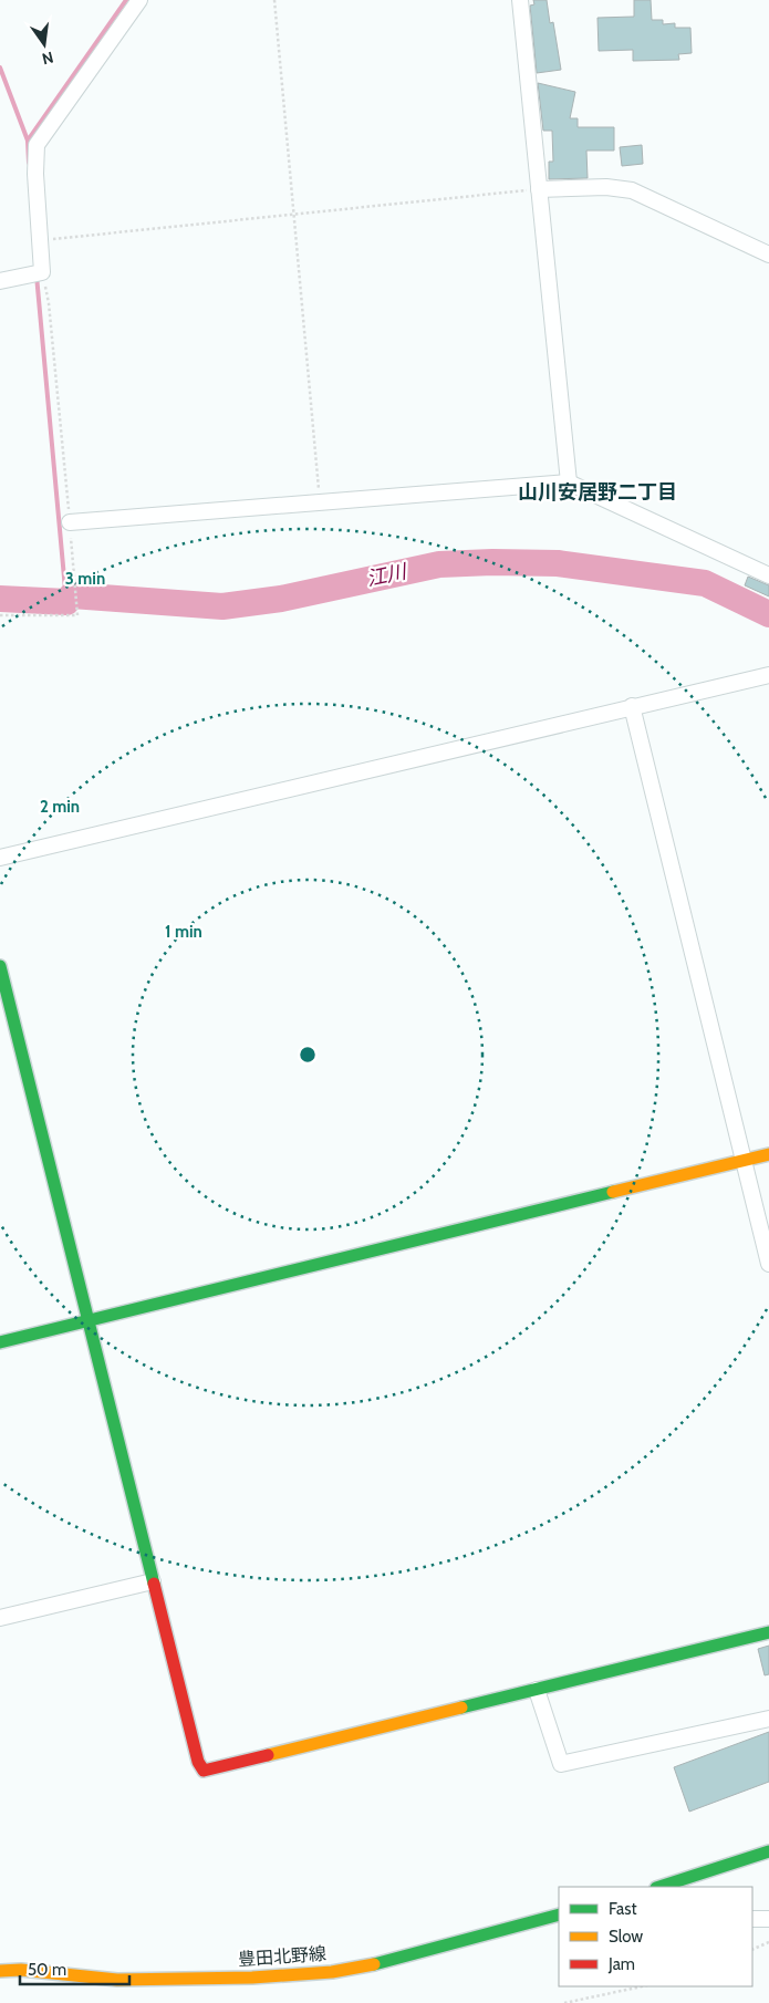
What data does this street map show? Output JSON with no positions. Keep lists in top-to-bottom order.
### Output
{
  "streets": {
    "street": ["豊田北野線"]
  },
  "districts": ["山川安居野二丁目"],
  "water": ["江川"],
  "legend": ["Fast", "Slow", "Jam"],
  "scale_bar": "50 m",
  "north": "bottom",
  "rings": ["3 min", "2 min", "1 min"]
}
